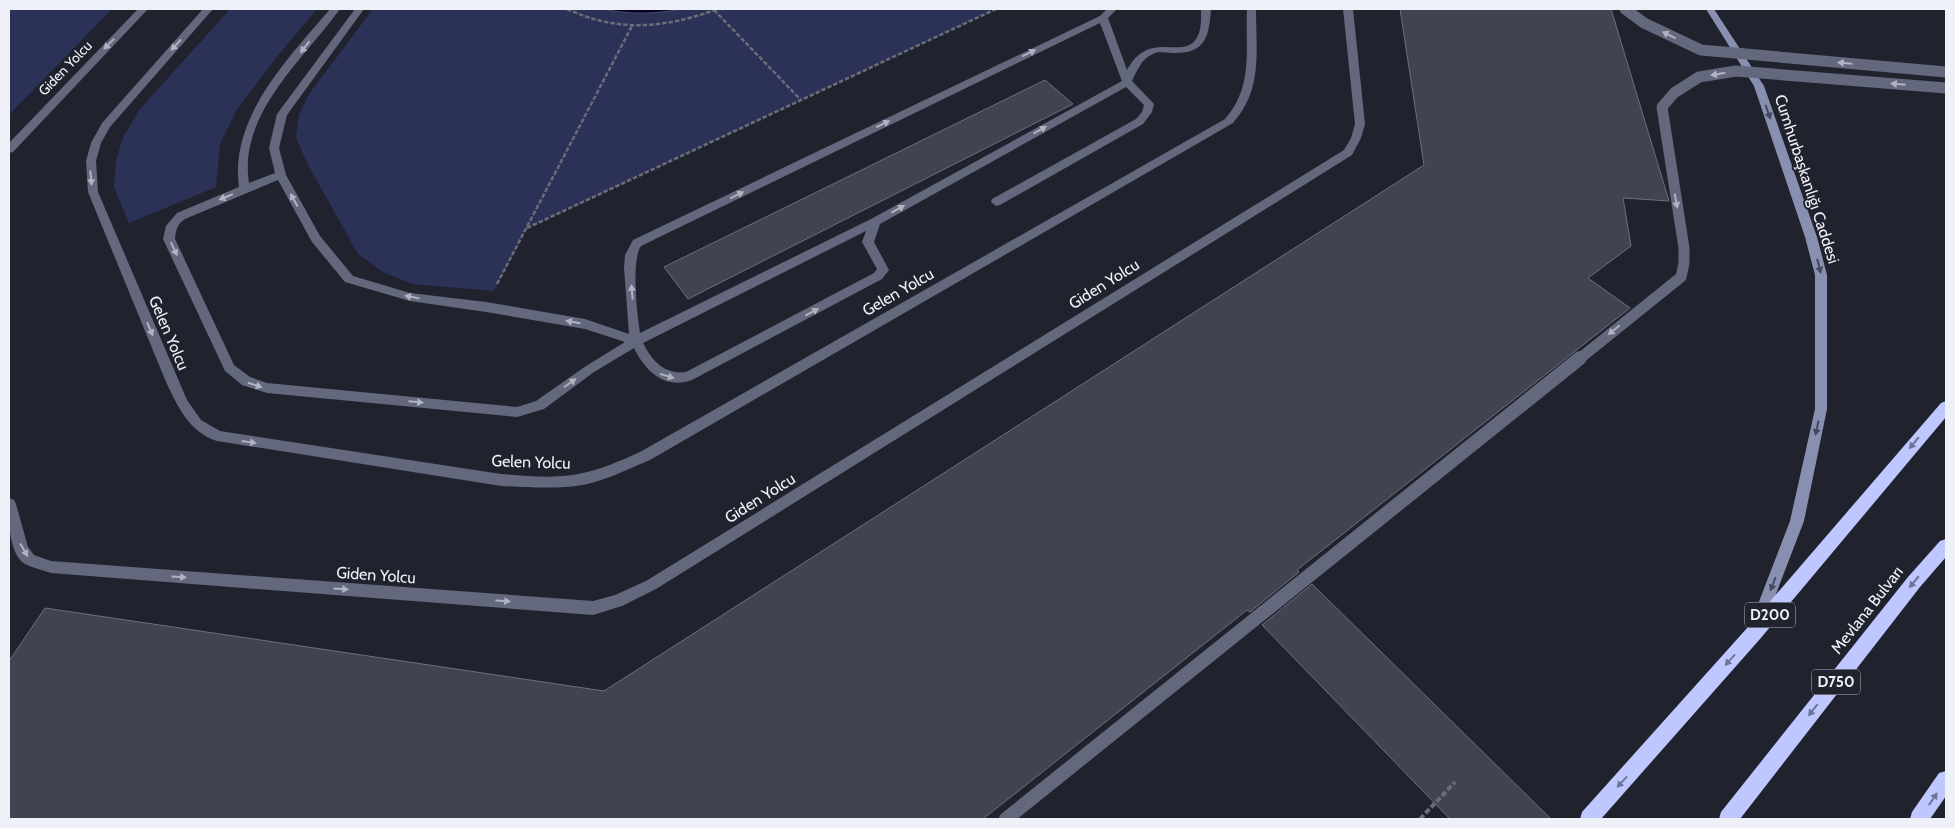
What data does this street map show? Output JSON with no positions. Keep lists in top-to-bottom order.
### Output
{
  "streets": {
    "highway": ["Mevlana Bulvarı", "D200", "D750"],
    "main road": ["Cumhurbaşkanlığı Caddesi"],
    "lane": ["Giden Yolcu", "Gelen Yolcu"]
  },
  "crossings": [
    ["Cumhurbaşkanlığı Caddesi", "D200"]
  ],
  "one_way": ["Cumhurbaşkanlığı Caddesi"]
}
